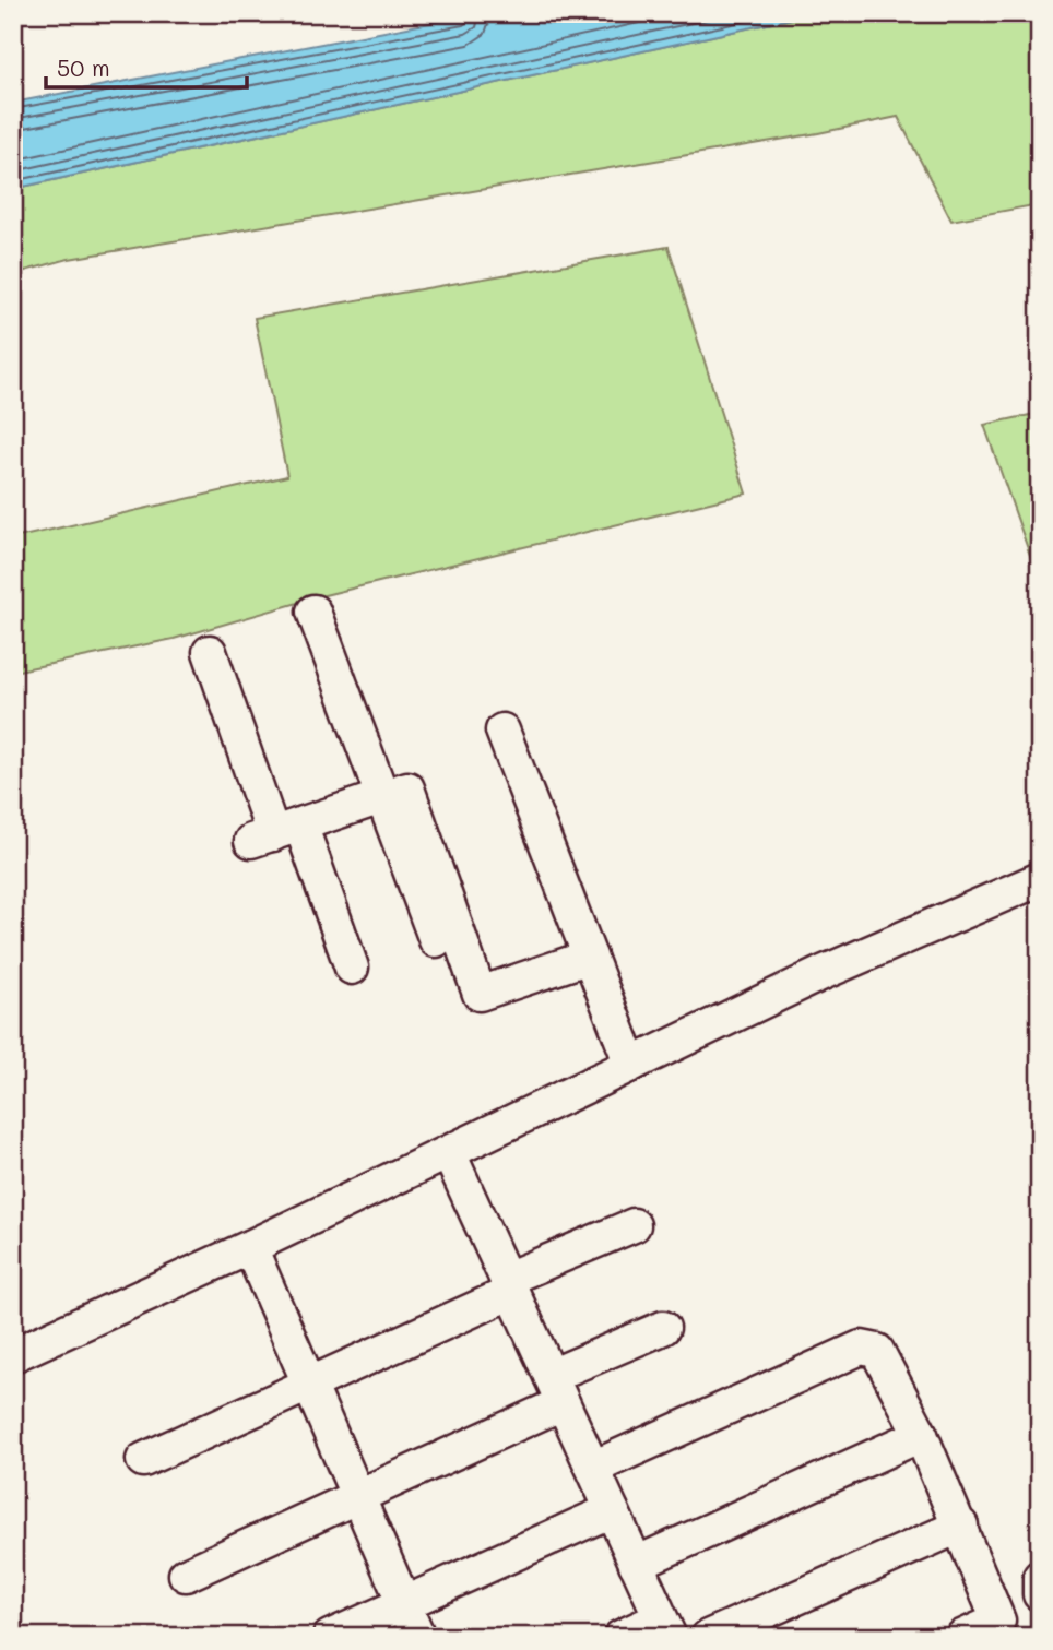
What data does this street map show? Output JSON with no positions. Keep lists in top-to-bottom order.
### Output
{
  "scale_bar": "50 m"
}
